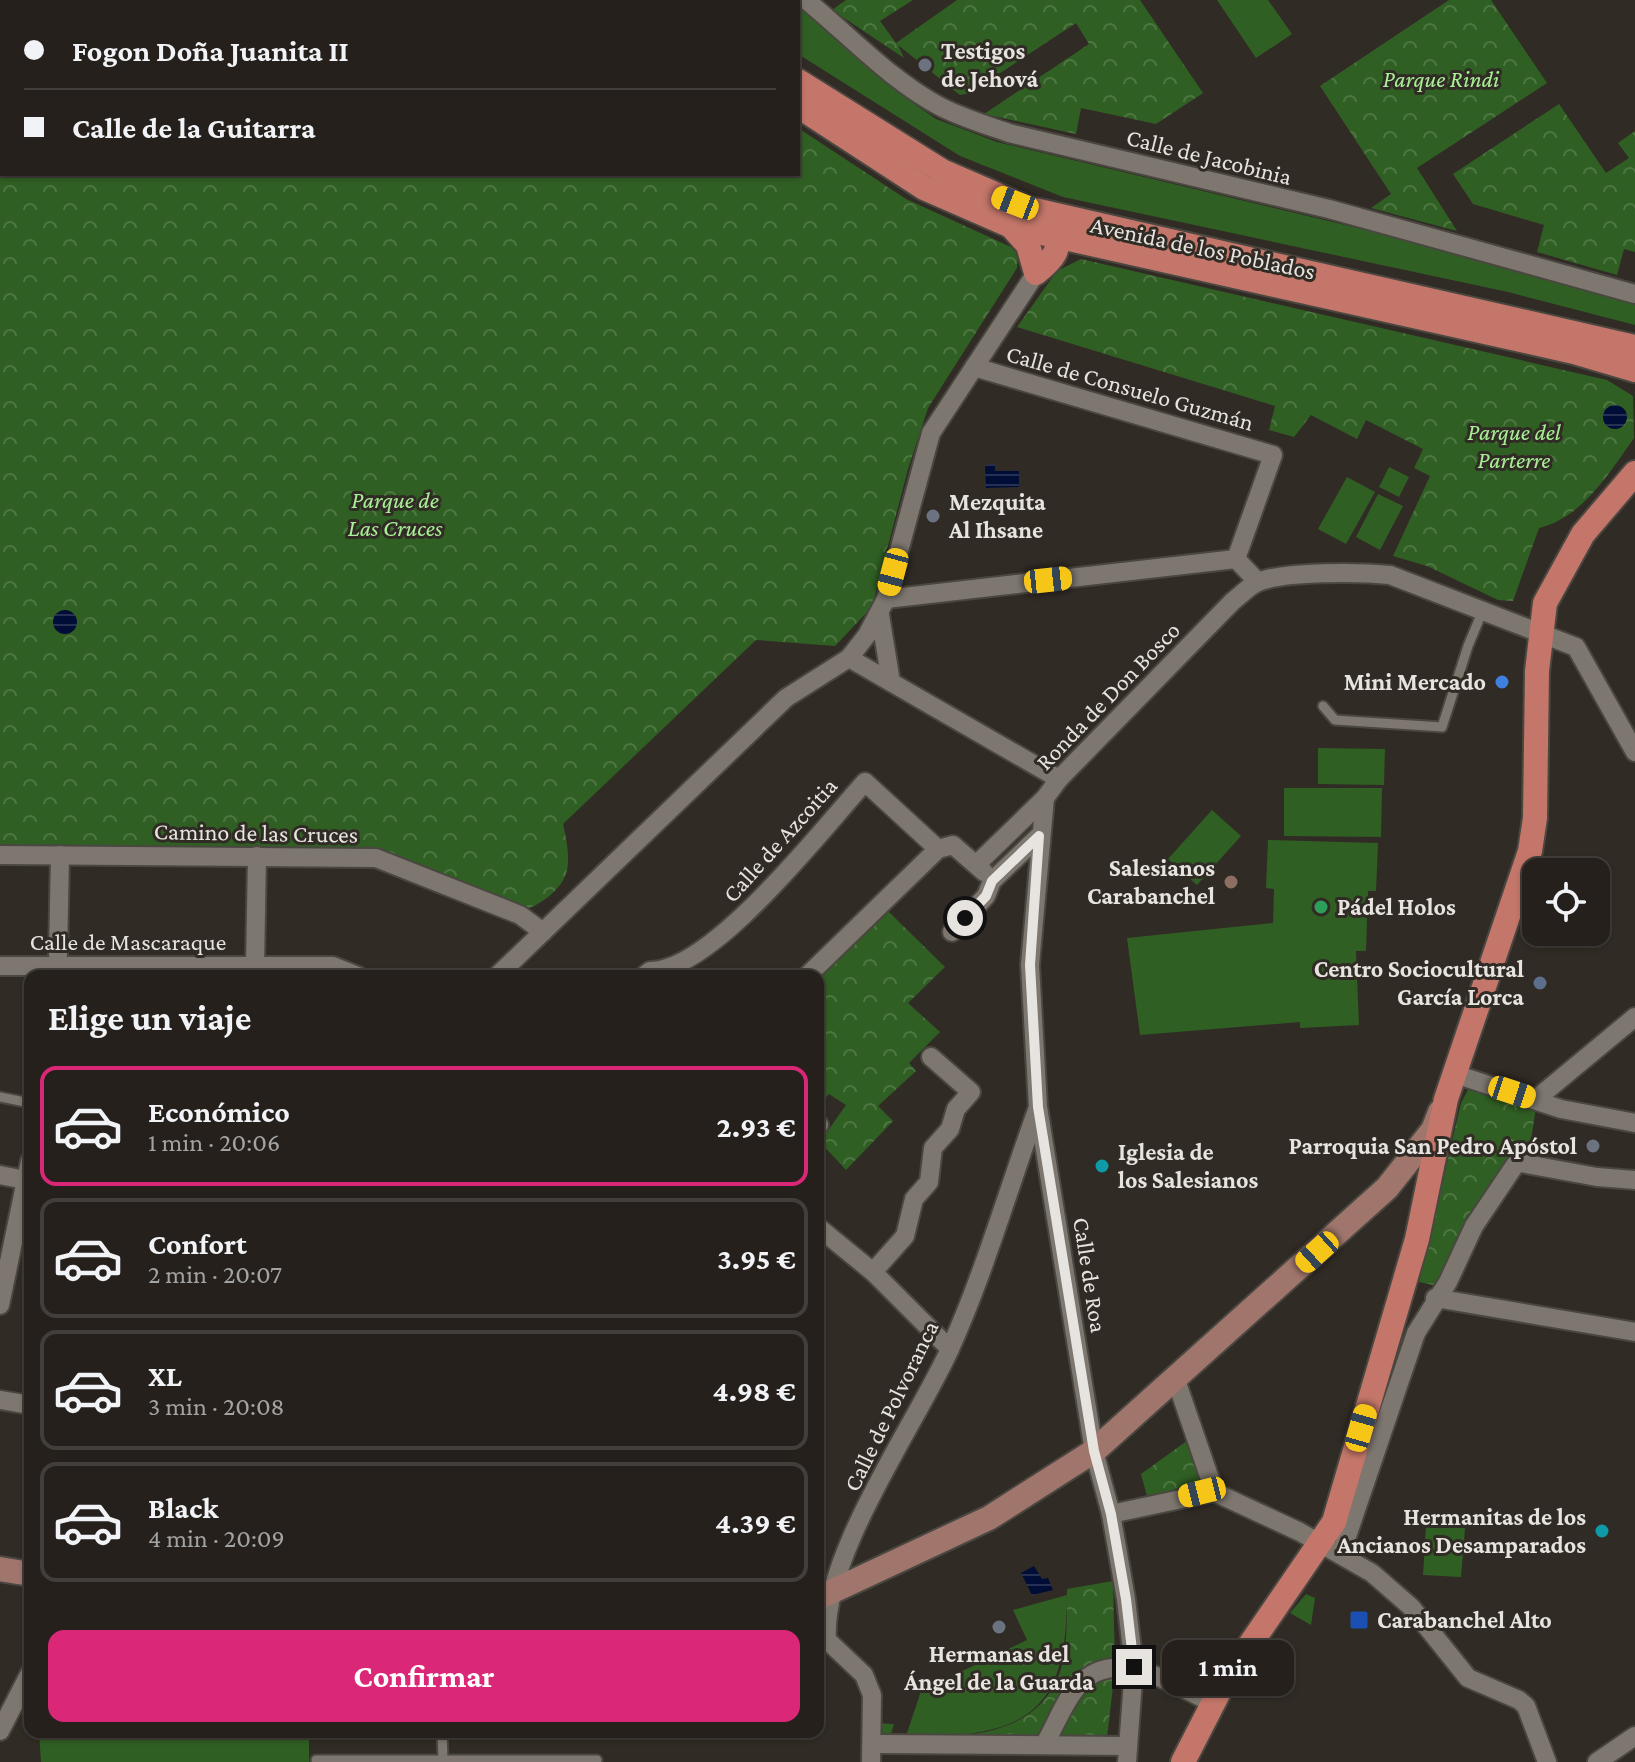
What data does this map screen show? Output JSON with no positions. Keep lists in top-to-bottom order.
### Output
{
  "streets": {
    "main road": ["Avenida de los Poblados"],
    "street": [
      "Calle de Jacobinia",
      "Calle de Consuelo Guzmán",
      "Ronda de Don Bosco",
      "Camino de las Cruces",
      "Calle de Azcoitia",
      "Calle de Mascaraque",
      "Calle de Roa",
      "Calle de Polvoranca"
    ]
  },
  "crossings": [
    ["Ronda de Don Bosco", "Calle de Roa"],
    ["Ronda de Don Bosco", "Calle de Polvoranca"],
    ["Camino de las Cruces", "Calle de Mascaraque"],
    ["Calle de Roa", "Calle de Polvoranca"]
  ],
  "parks": ["Parque Rindi", "Parque del Parterre", "Parque de Las Cruces"],
  "places": {
    "other": [
      "Testigos de Jehová",
      "Mezquita Al Ihsane",
      "Mini Mercado",
      "Salesianos Carabanchel",
      "Pádel Holos",
      "Centro Sociocultural García Lorca",
      "Parroquia San Pedro Apóstol",
      "Iglesia de los Salesianos",
      "Hermanitas de los Ancianos Desamparados",
      "Hermanas del Ángel de la Guarda"
    ],
    "transit": ["Carabanchel Alto"]
  },
  "page": {
    "banner": ["Fogon Doña Juanita II", "Calle de la Guitarra"],
    "heading": "Elige un viaje",
    "list": [
      {
        "name": "Económico",
        "note": "1 min · 20:06",
        "value": "2.93 €"
      },
      {
        "name": "Confort",
        "note": "2 min · 20:07",
        "value": "3.95 €"
      },
      {
        "name": "XL",
        "note": "3 min · 20:08",
        "value": "4.98 €"
      },
      {
        "name": "Black",
        "note": "4 min · 20:09",
        "value": "4.39 €"
      }
    ],
    "buttons": "Confirmar",
    "bubble": "1 min"
  }
}
